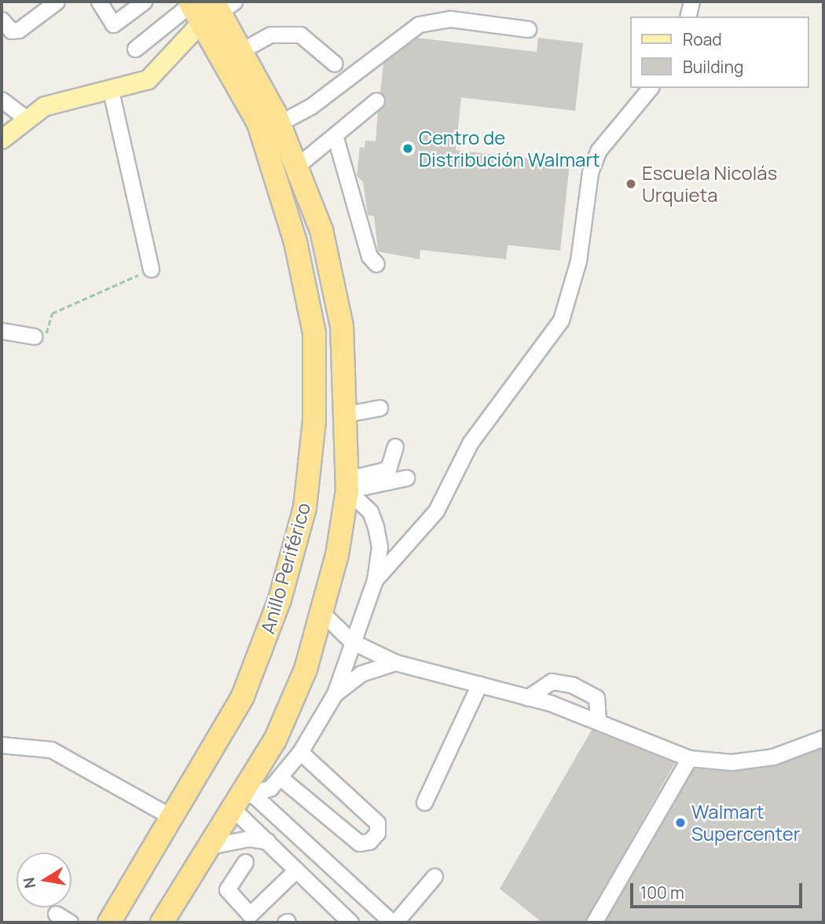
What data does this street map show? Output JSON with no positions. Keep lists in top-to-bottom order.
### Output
{
  "streets": {
    "highway": ["Anillo Periférico"]
  },
  "places": ["Centro de Distribución Walmart", "Escuela Nicolás Urquieta", "Walmart Supercenter"],
  "legend": ["Road", "Building"],
  "scale_bar": "100 m",
  "north": "left"
}
